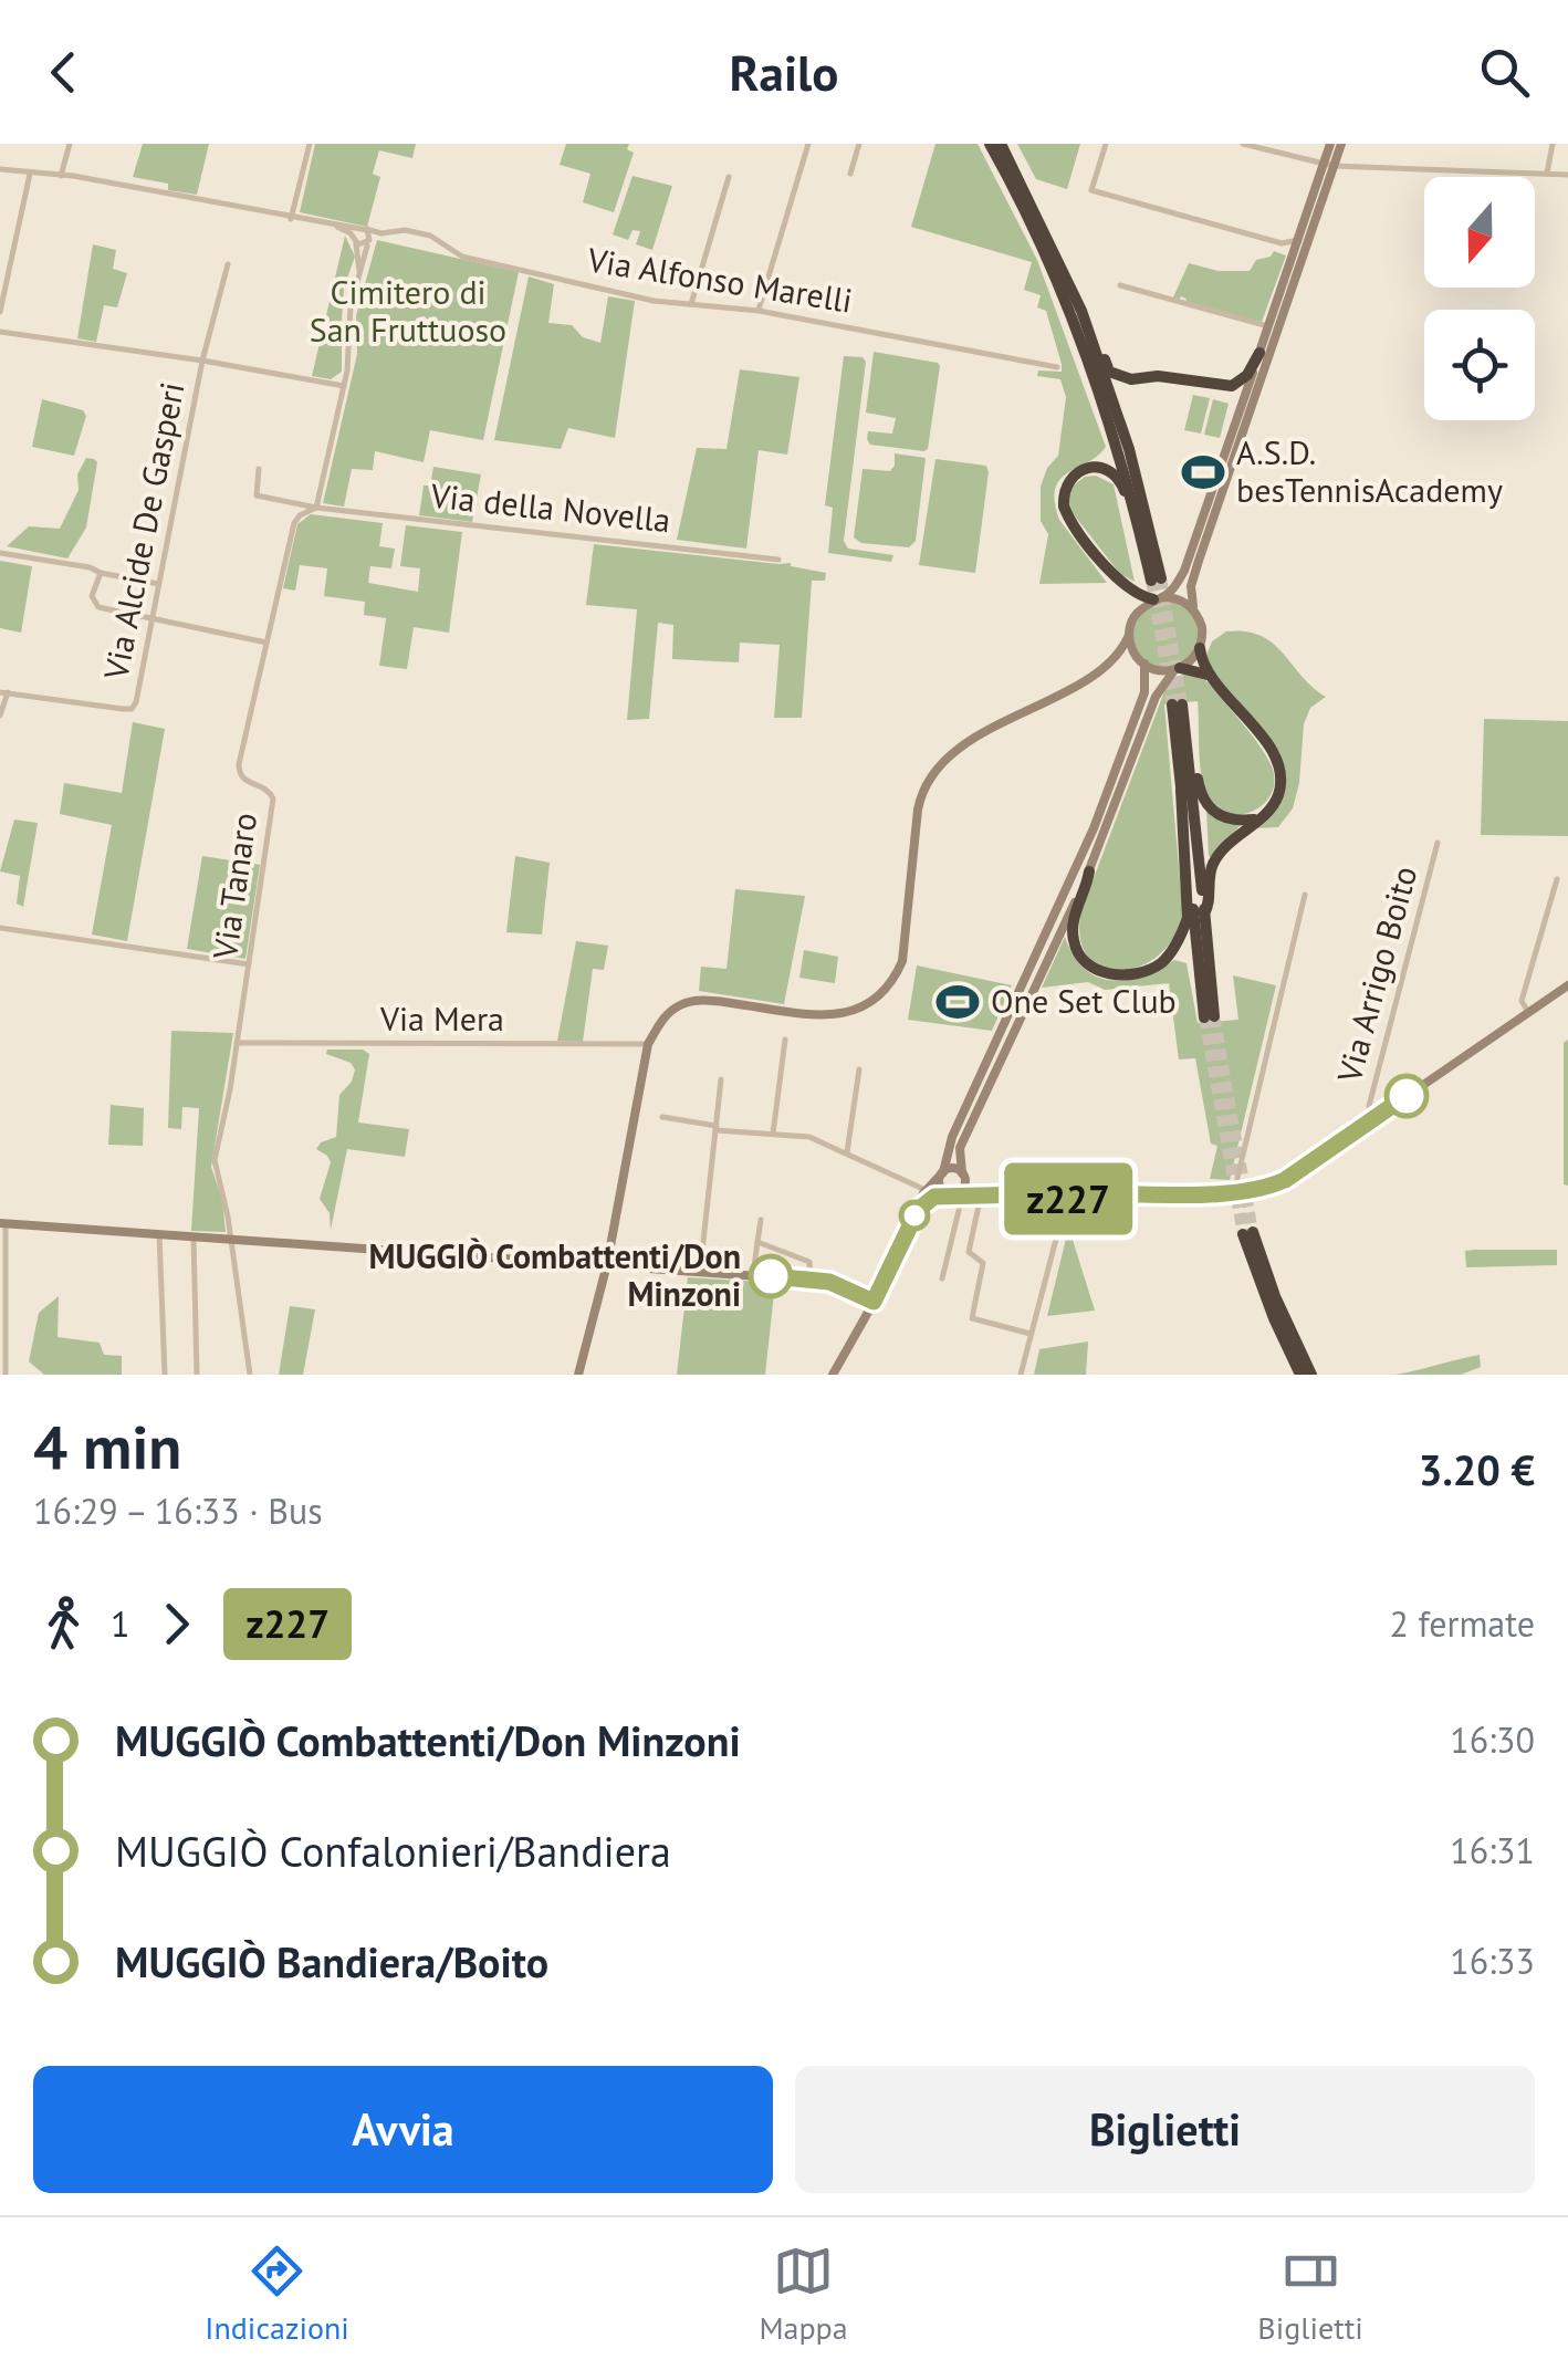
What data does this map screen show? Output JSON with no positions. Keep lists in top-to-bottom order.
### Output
{
  "streets": {
    "street": [
      "Via Alfonso Marelli",
      "Via della Novella",
      "Via Alcide De Gasperi",
      "Via Tanaro",
      "Via Arrigo Boito",
      "Via Mera"
    ]
  },
  "crossings": [
    ["Via Alfonso Marelli", "Via Tanaro"],
    ["Via della Novella", "Via Tanaro"],
    ["Via Tanaro", "Via Mera"]
  ],
  "parks": ["Cimitero di San Fruttuoso"],
  "places": {
    "sports": ["A.S.D. besTennisAcademy", "One Set Club"],
    "other": ["MUGGIÒ Combattenti/Don Minzoni"]
  },
  "lines": ["bus line z227"],
  "north": "bottom",
  "page": {
    "header": "Railo",
    "on_map": "z227",
    "heading": ["4 min", "16:29 – 16:33 · Bus", "3.20 €"],
    "legs": ["1", "z227", "2 fermate"],
    "list": [
      {
        "name": "MUGGIÒ Combattenti/Don Minzoni",
        "value": "16:30"
      },
      {
        "name": "MUGGIÒ Confalonieri/Bandiera",
        "value": "16:31"
      },
      {
        "name": "MUGGIÒ Bandiera/Boito",
        "value": "16:33"
      }
    ],
    "buttons": ["Avvia", "Biglietti"],
    "tabs": ["Indicazioni", "Mappa", "Biglietti"]
  }
}
